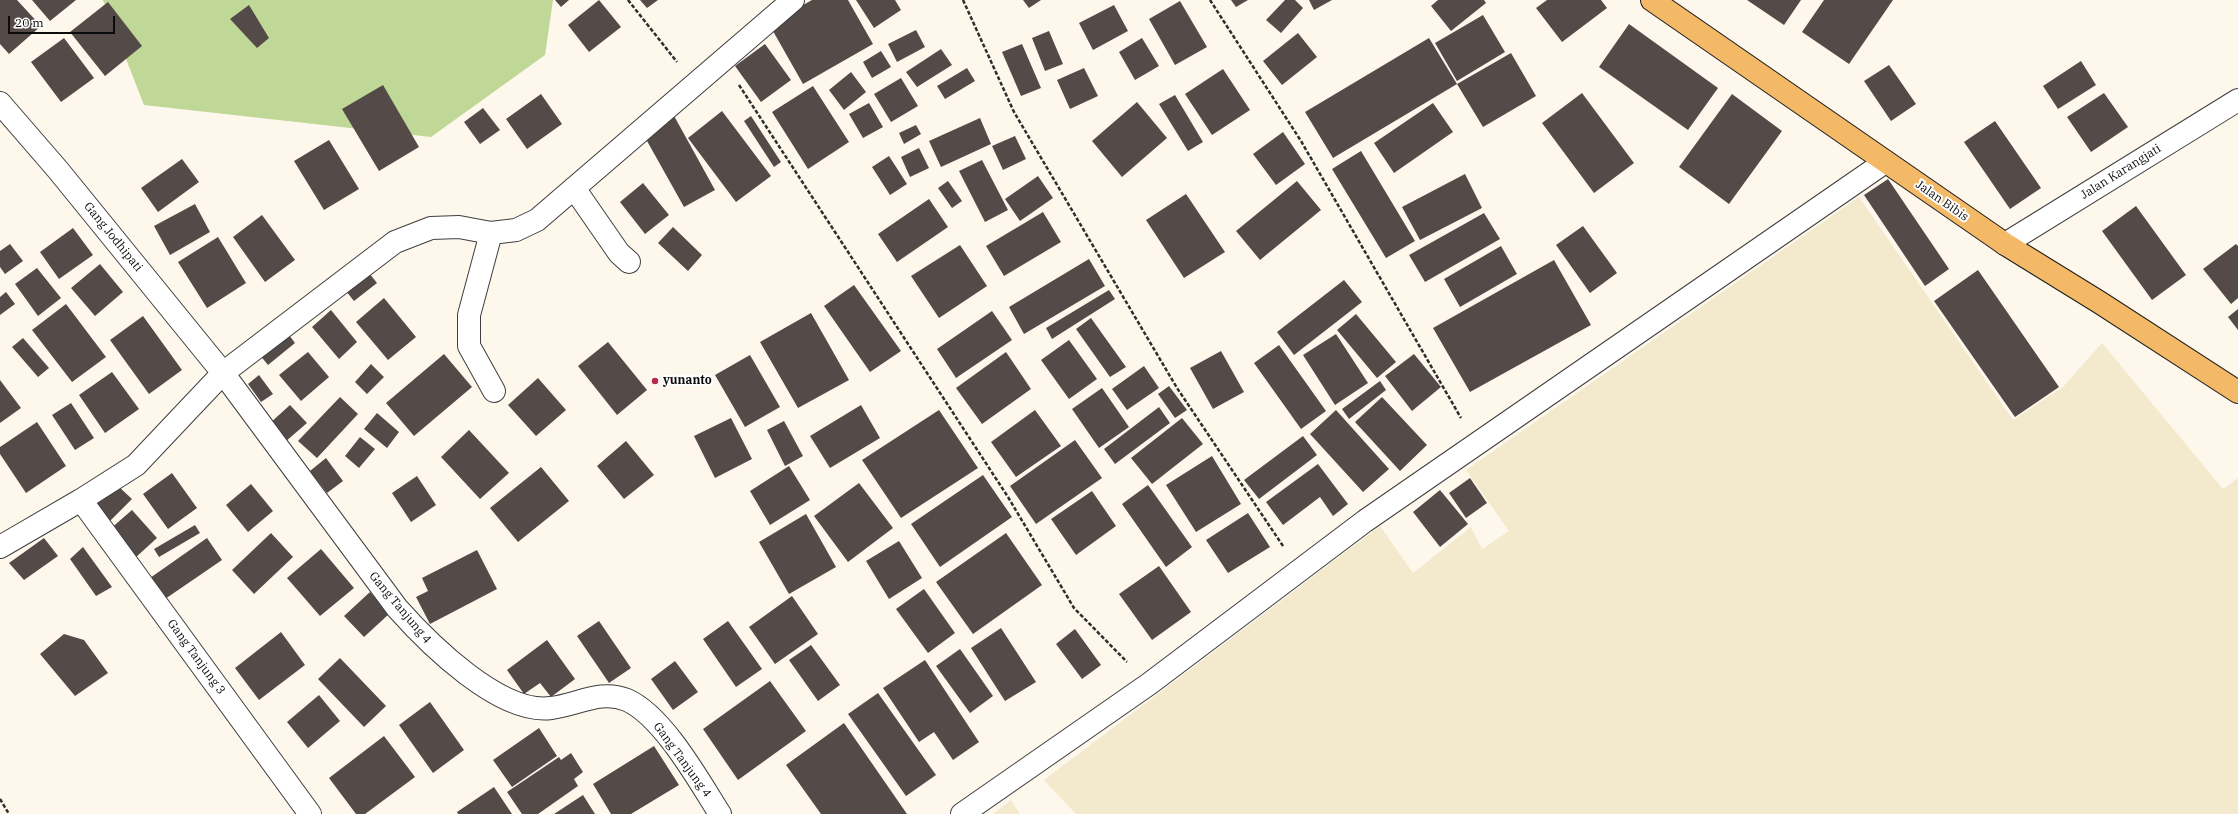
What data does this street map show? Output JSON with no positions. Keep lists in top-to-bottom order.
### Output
{
  "streets": {
    "main road": ["Jalan Bibis"],
    "street": [
      "Jalan Karangjati",
      "Gang Jodhipati",
      "Gang Tanjung 4",
      "Gang Tanjung 3"
    ]
  },
  "crossings": [
    ["Jalan Karangjati", "Jalan Bibis"],
    ["Gang Jodhipati", "Gang Tanjung 4"]
  ],
  "places": ["yunanto"],
  "scale_bar": "20 m"
}
